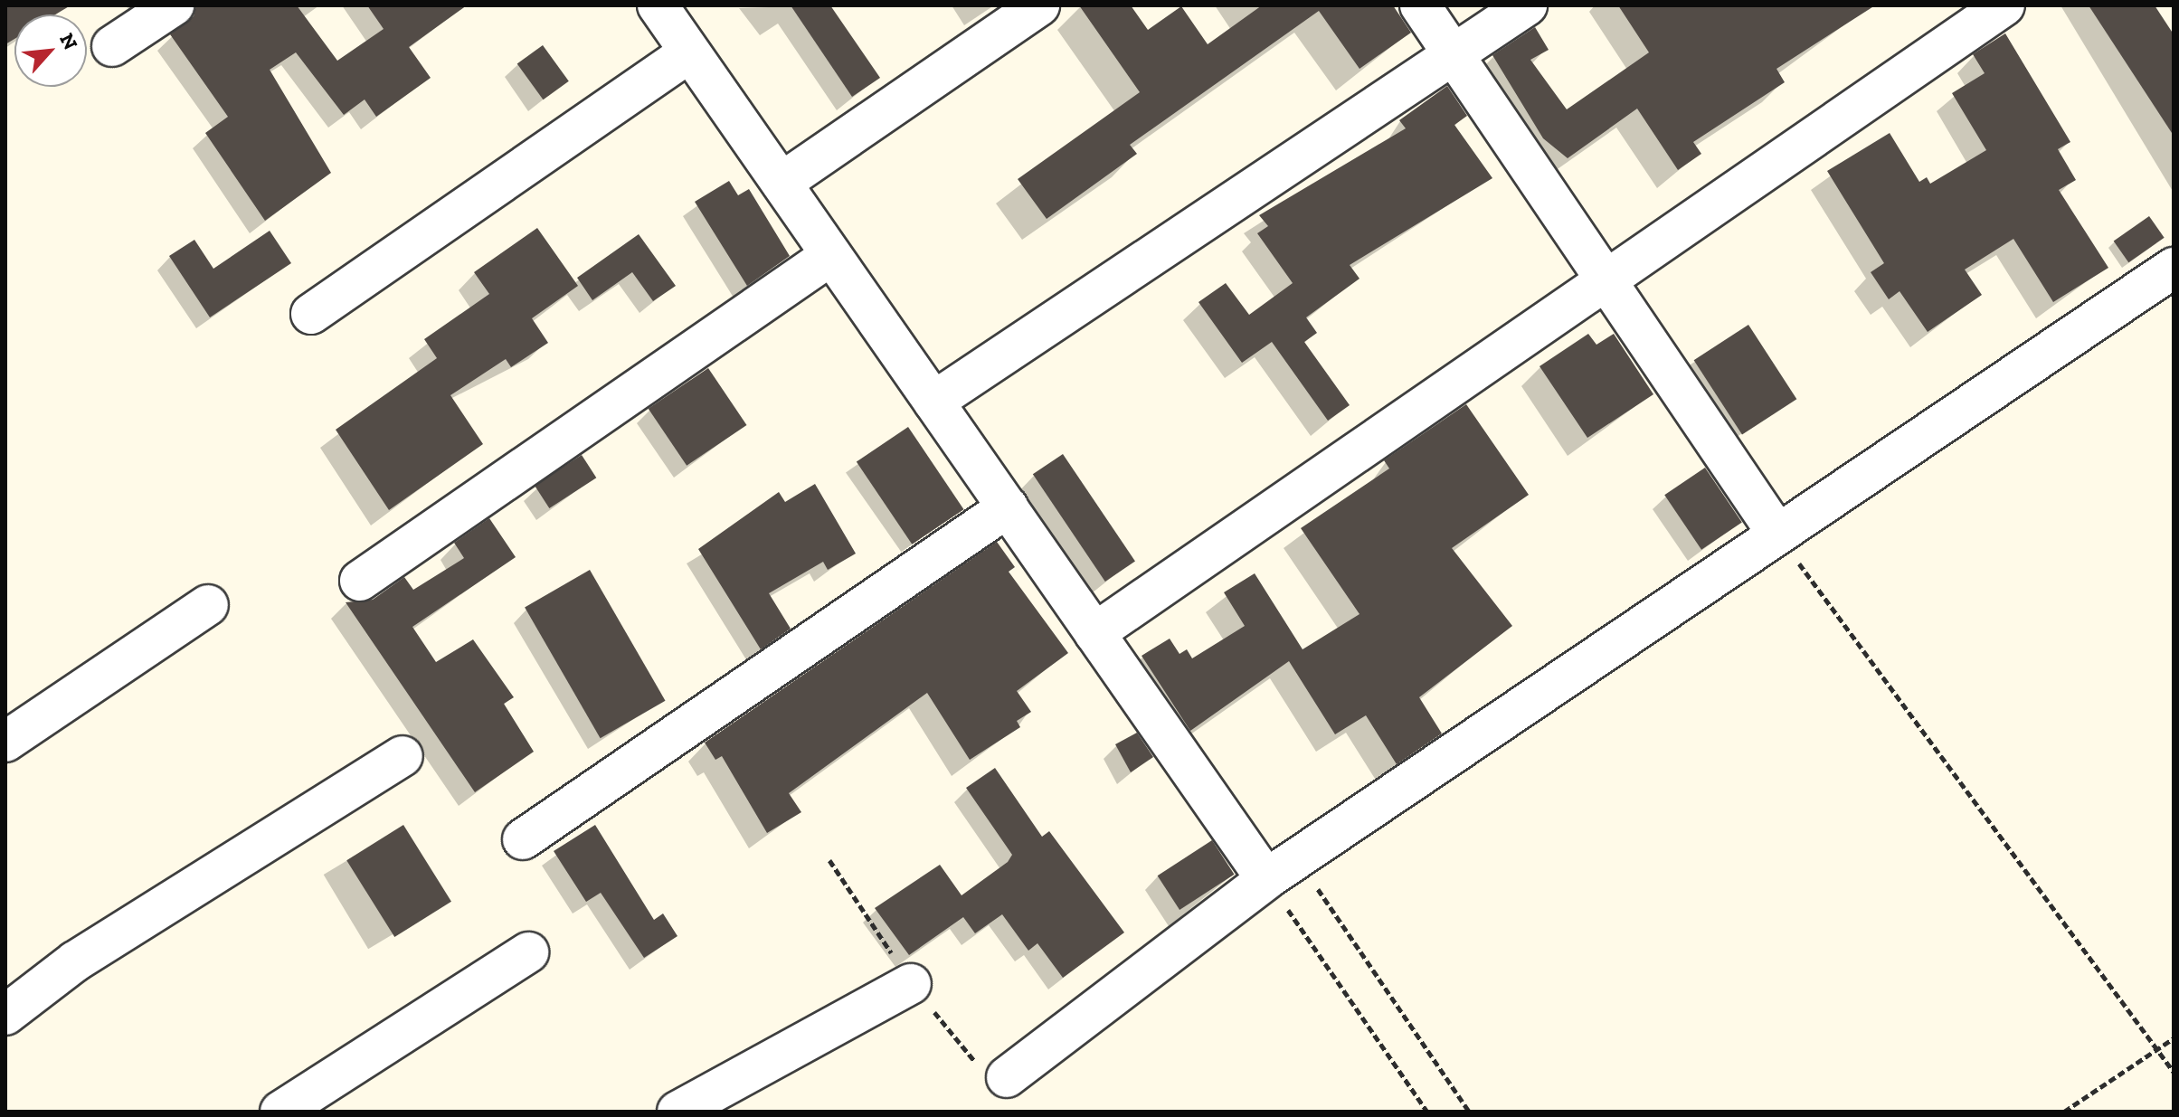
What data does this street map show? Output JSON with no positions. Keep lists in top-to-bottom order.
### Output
{
  "north": "top right"
}
